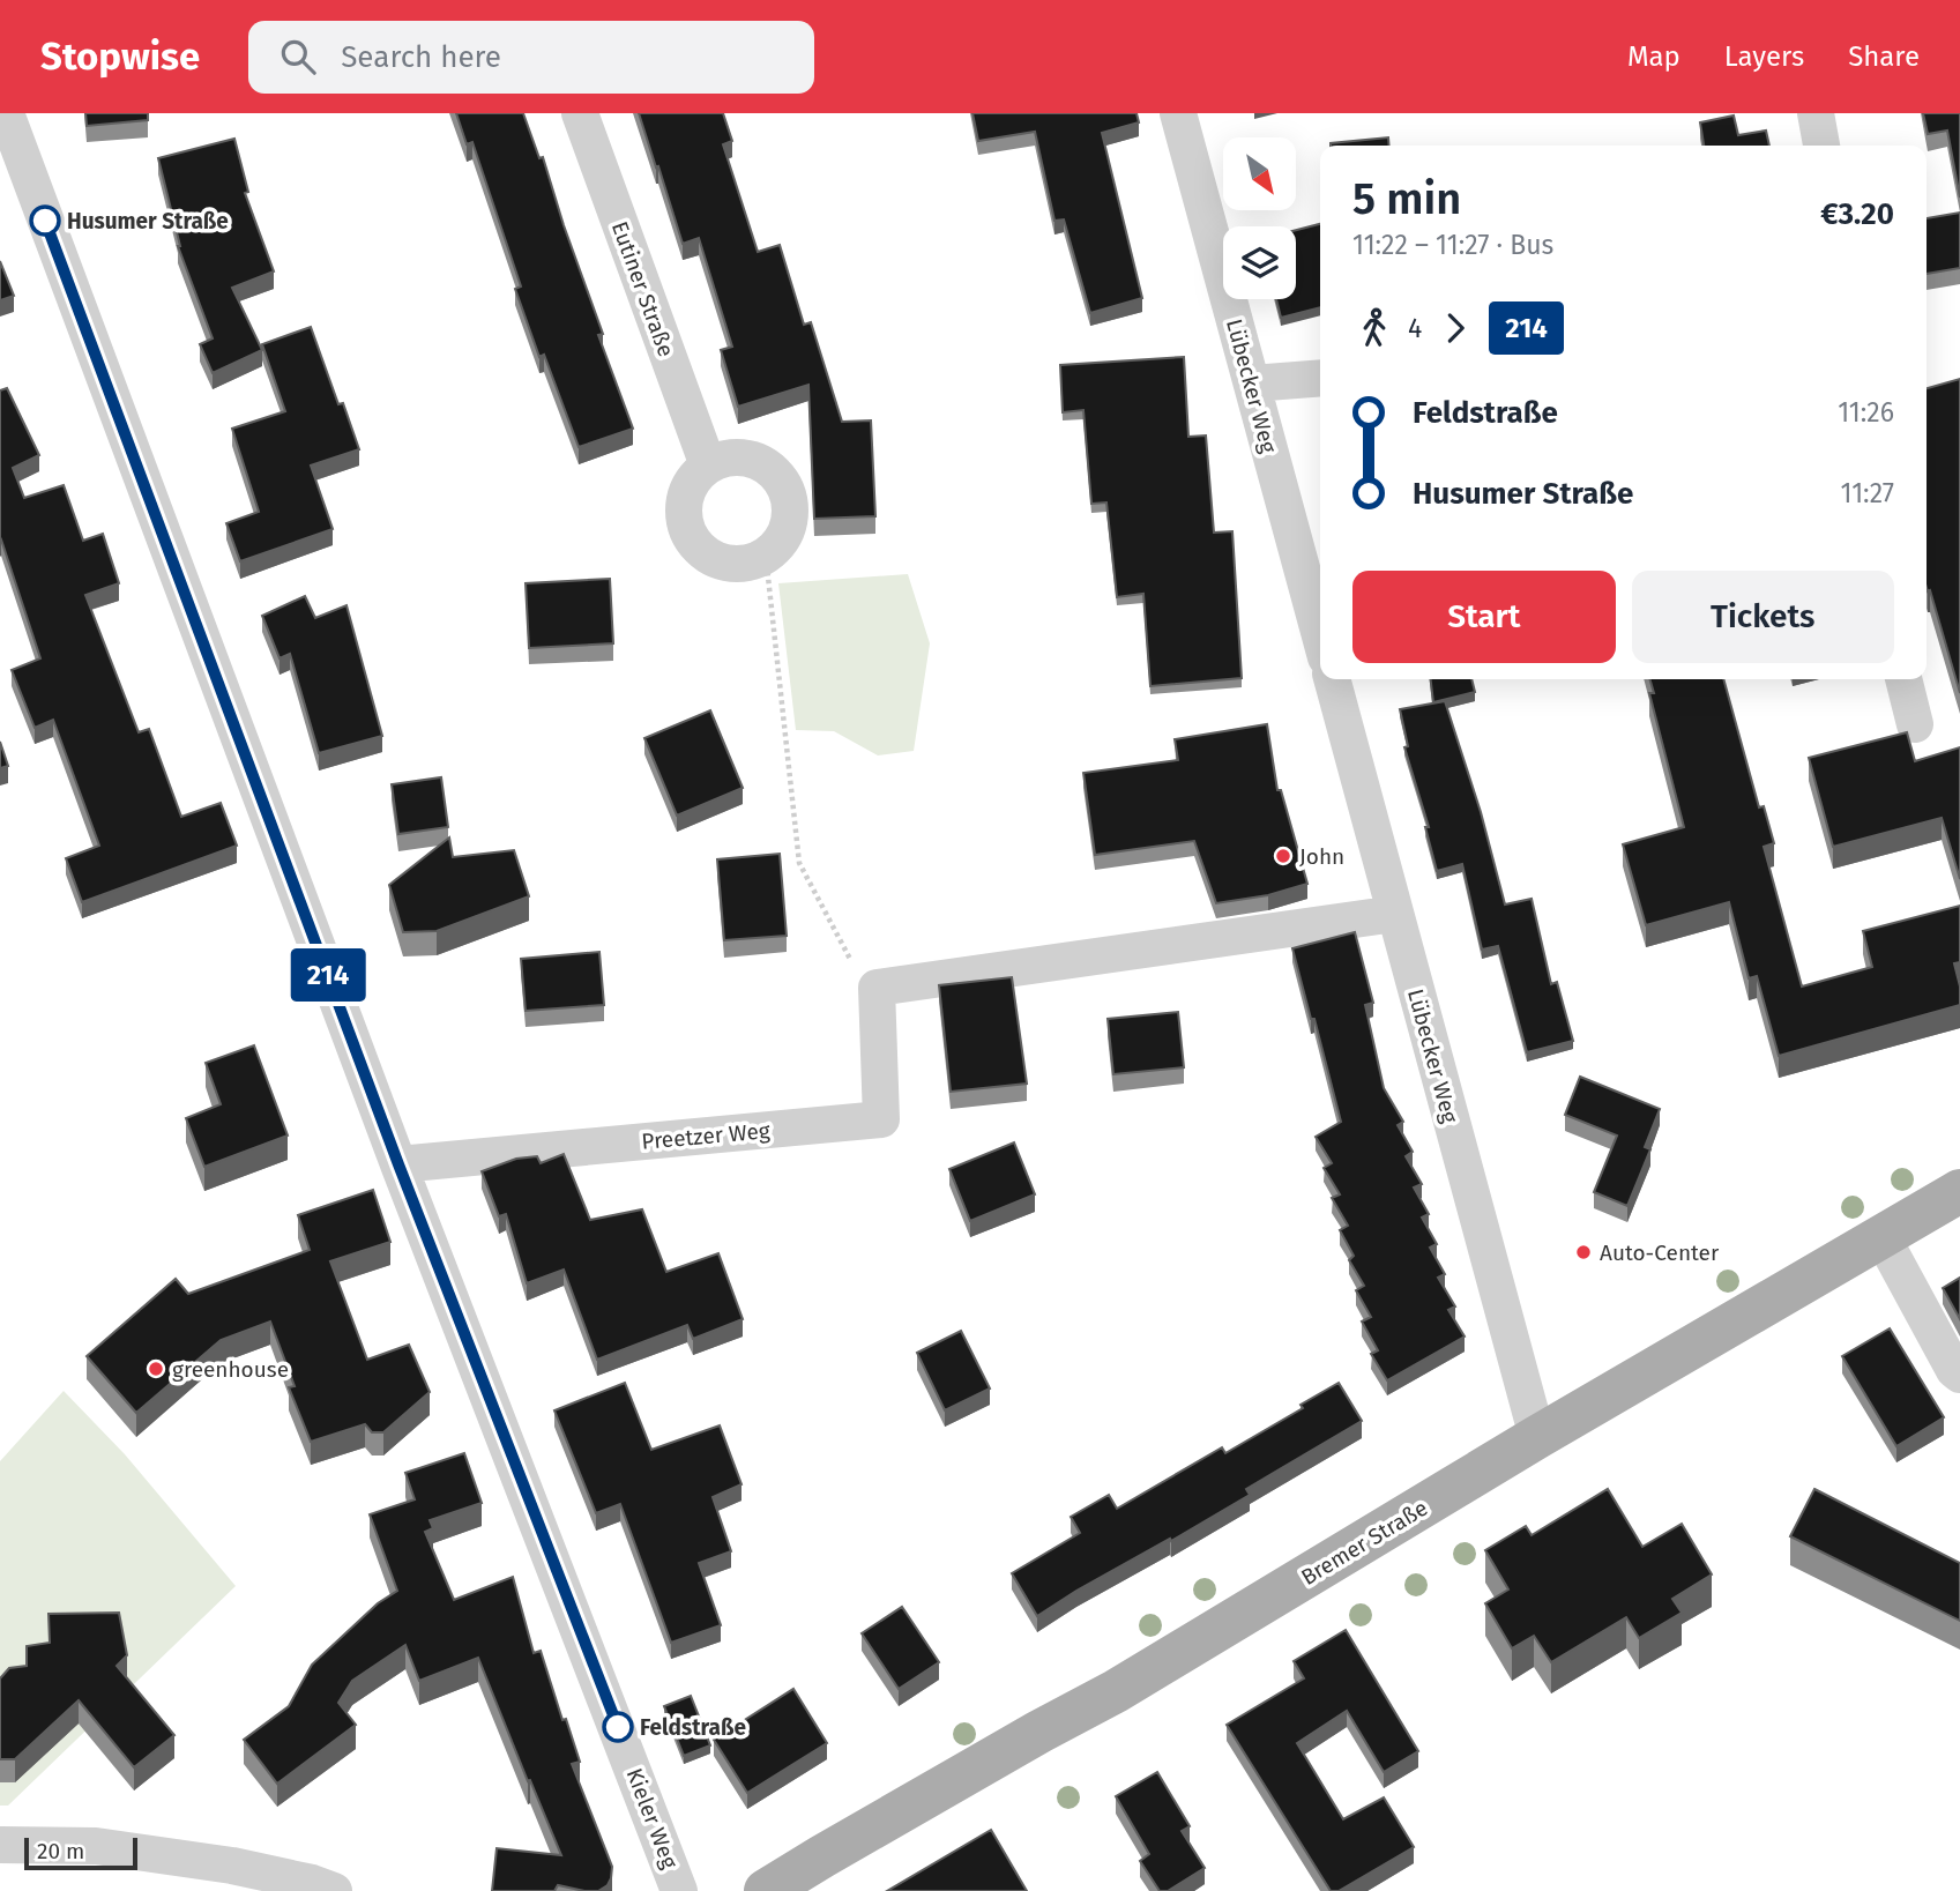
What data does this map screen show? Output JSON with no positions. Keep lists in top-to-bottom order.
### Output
{
  "streets": {
    "main road": ["Bremer Straße"],
    "street": [
      "Eutiner Straße",
      "Lübecker Weg",
      "Preetzer Weg",
      "Kieler Weg"
    ]
  },
  "crossings": [
    ["Lübecker Weg", "Bremer Straße"],
    ["Preetzer Weg", "Kieler Weg"]
  ],
  "places": [
    "Husumer Straße",
    "John",
    "Auto-Center",
    "greenhouse",
    "Feldstraße"
  ],
  "lines": ["bus line 214"],
  "scale_bar": "20 m",
  "north": "bottom right",
  "page": {
    "header": "Stopwise",
    "search": "Search here",
    "nav": ["Map", "Layers", "Share"],
    "on_map": "214",
    "heading": ["5 min", "11:22 – 11:27 · Bus", "€3.20"],
    "legs": ["4", "214"],
    "list": [
      {
        "name": "Feldstraße",
        "value": "11:26"
      },
      {
        "name": "Husumer Straße",
        "value": "11:27"
      }
    ],
    "buttons": ["Start", "Tickets"],
    "scale": "20 m"
  }
}
